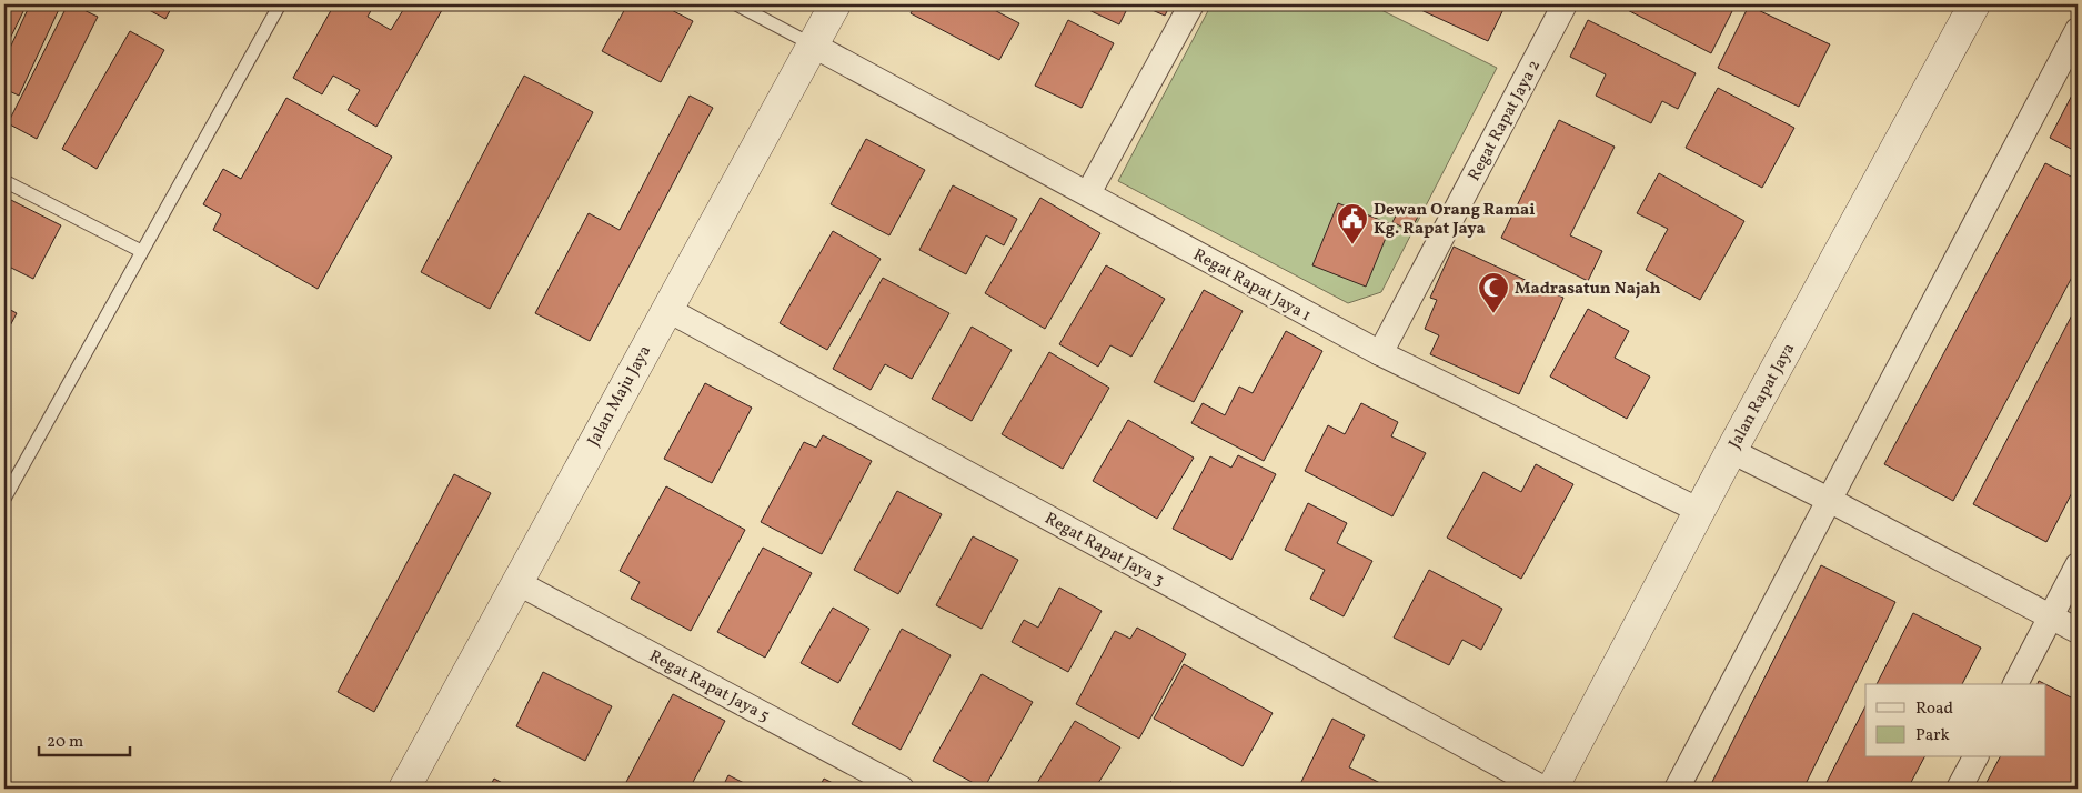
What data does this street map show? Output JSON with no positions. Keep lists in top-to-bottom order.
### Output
{
  "streets": {
    "street": [
      "Regat Rapat Jaya 2",
      "Regat Rapat Jaya 1",
      "Jalan Maju Jaya",
      "Jalan Rapat Jaya",
      "Regat Rapat Jaya 3",
      "Regat Rapat Jaya 5"
    ]
  },
  "crossings": [
    ["Regat Rapat Jaya 2", "Regat Rapat Jaya 1"],
    ["Regat Rapat Jaya 1", "Jalan Maju Jaya"],
    ["Regat Rapat Jaya 1", "Jalan Rapat Jaya"],
    ["Jalan Maju Jaya", "Regat Rapat Jaya 3"],
    ["Jalan Maju Jaya", "Regat Rapat Jaya 5"]
  ],
  "places": {
    "public building": ["Dewan Orang Ramai Kg. Rapat Jaya"],
    "mosque": ["Madrasatun Najah"]
  },
  "legend": ["Road", "Park"],
  "scale_bar": "20 m"
}
